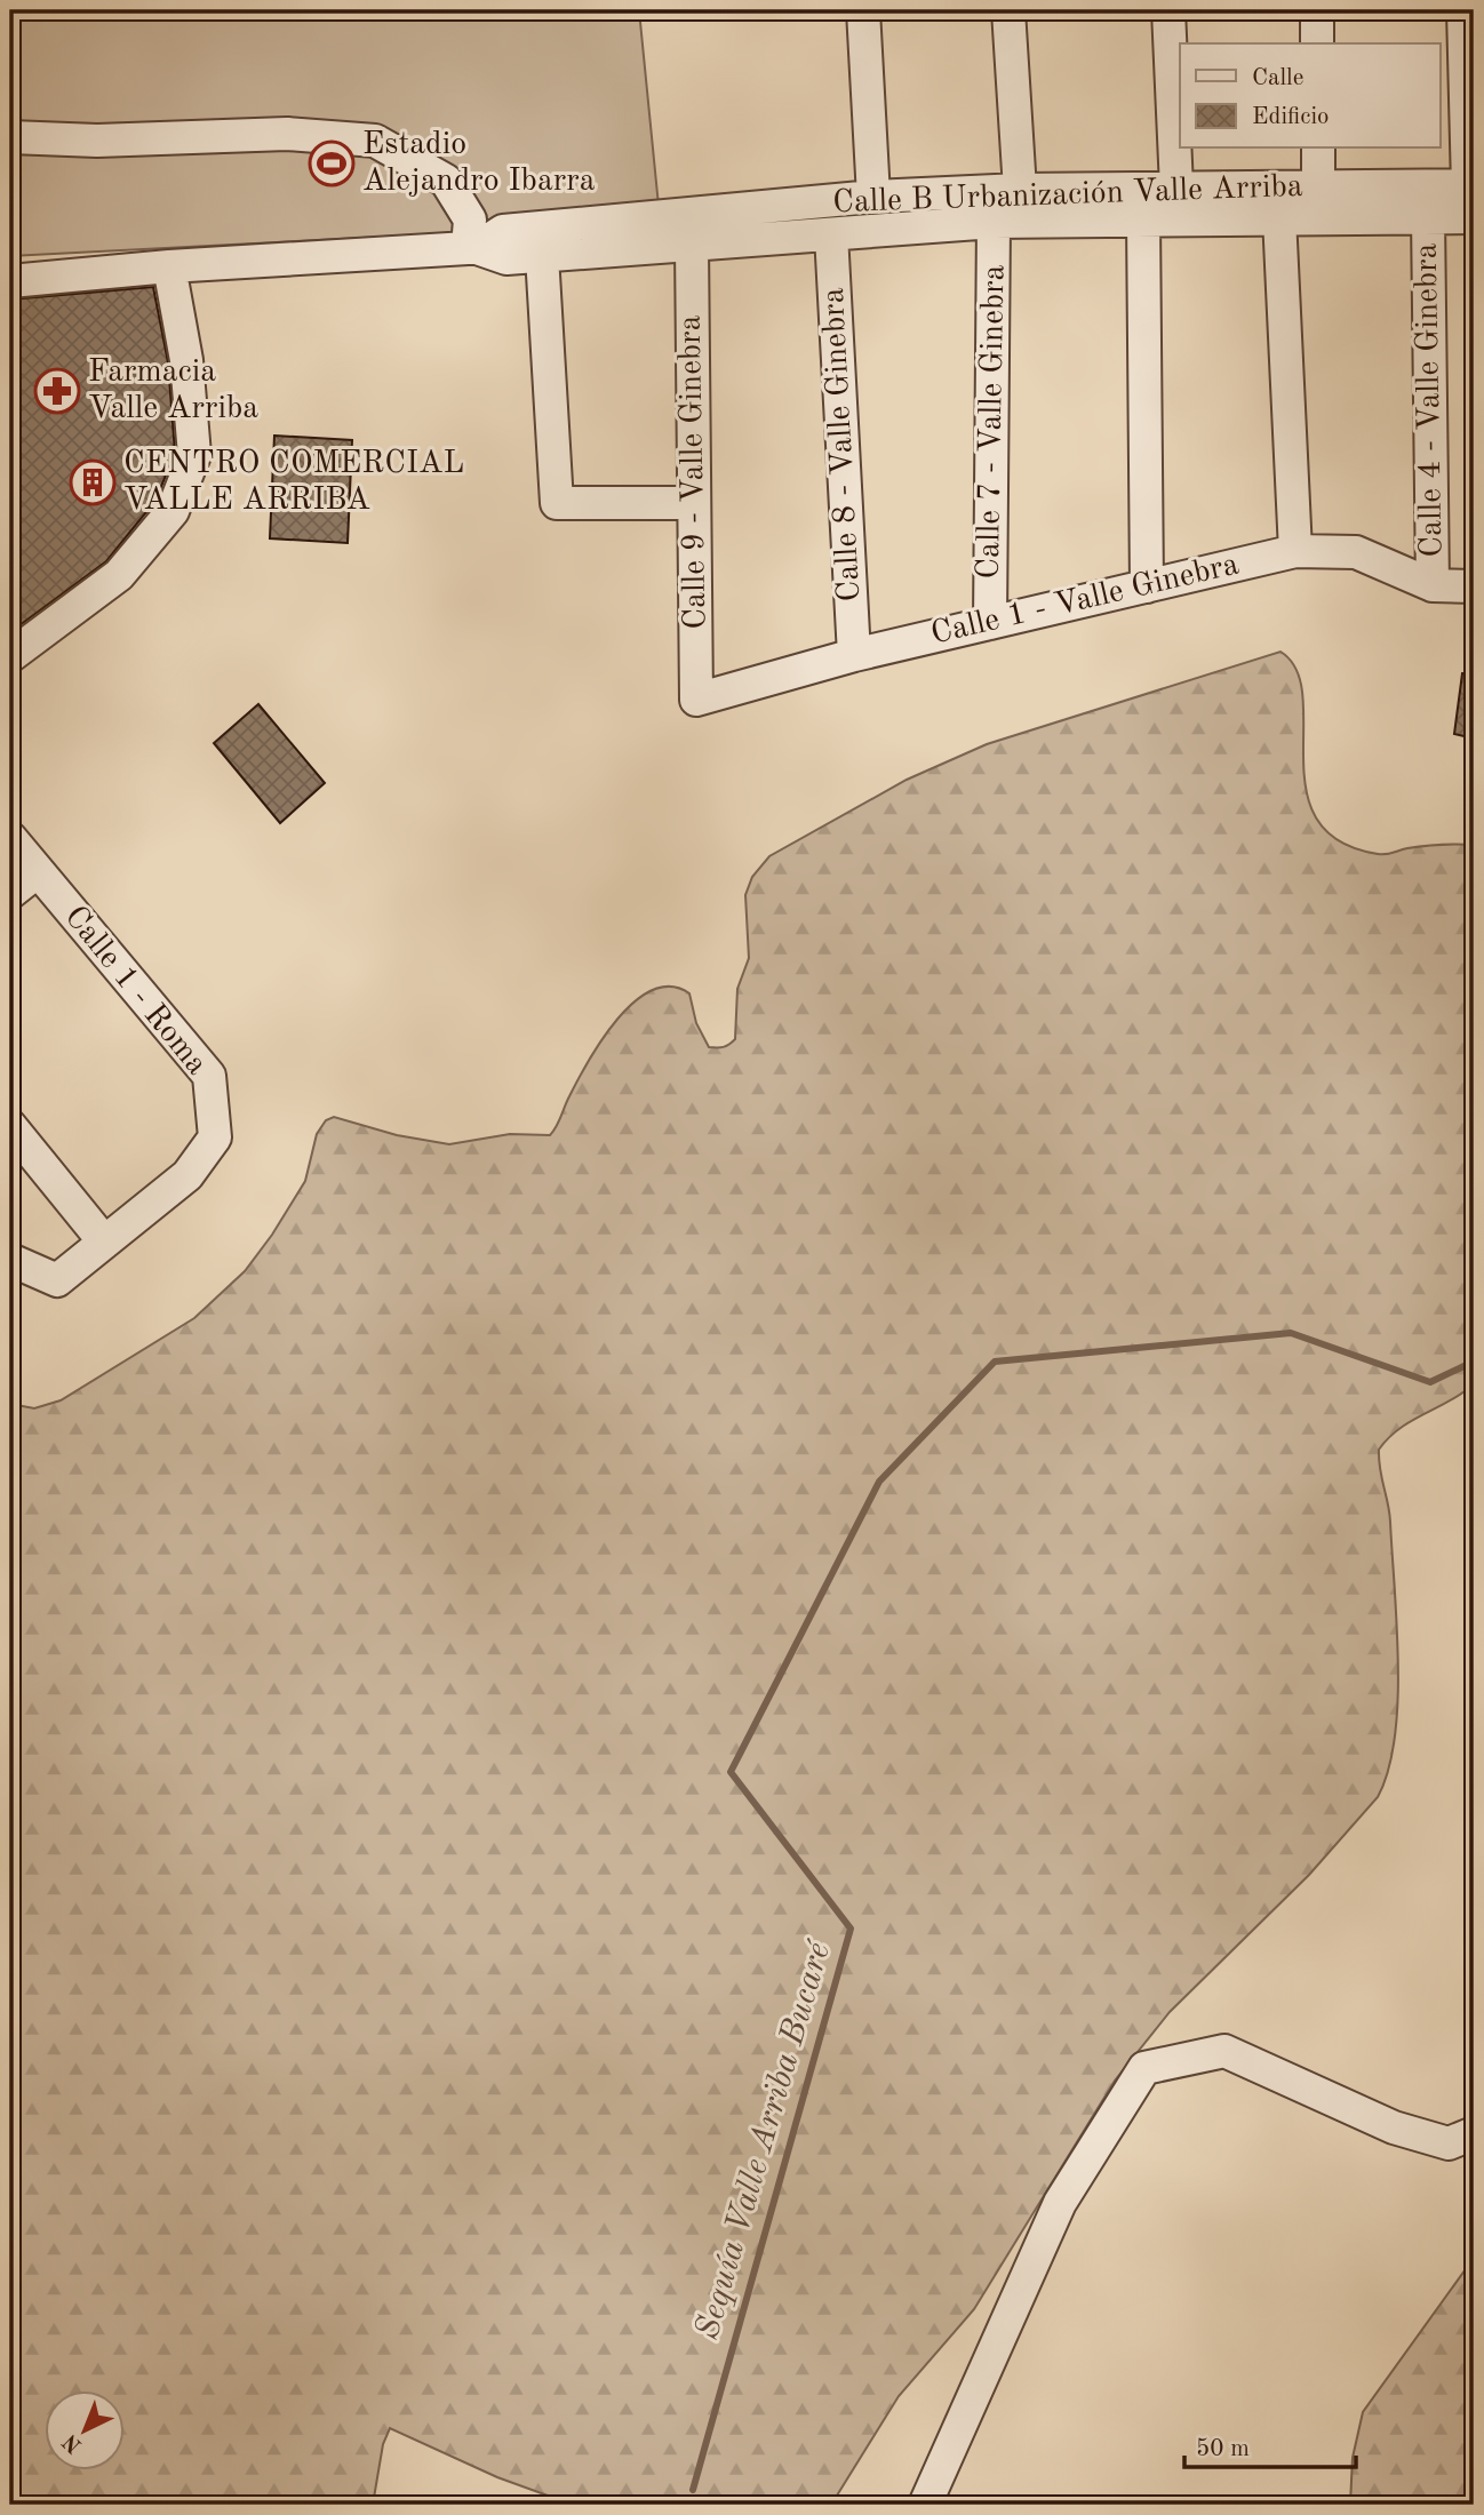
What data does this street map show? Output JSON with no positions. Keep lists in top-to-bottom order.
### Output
{
  "streets": {
    "street": [
      "Calle B Urbanización Valle Arriba",
      "Calle 4 - Valle Ginebra",
      "Calle 7 - Valle Ginebra",
      "Calle 8 - Valle Ginebra",
      "Calle 9 - Valle Ginebra",
      "Calle 1 - Valle Ginebra",
      "Calle 1 - Roma"
    ]
  },
  "crossings": [
    ["Calle B Urbanización Valle Arriba", "Calle 4 - Valle Ginebra"],
    ["Calle B Urbanización Valle Arriba", "Calle 7 - Valle Ginebra"],
    ["Calle B Urbanización Valle Arriba", "Calle 8 - Valle Ginebra"],
    ["Calle B Urbanización Valle Arriba", "Calle 9 - Valle Ginebra"],
    ["Calle 4 - Valle Ginebra", "Calle 1 - Valle Ginebra"],
    ["Calle 7 - Valle Ginebra", "Calle 1 - Valle Ginebra"],
    ["Calle 8 - Valle Ginebra", "Calle 1 - Valle Ginebra"],
    ["Calle 9 - Valle Ginebra", "Calle 1 - Valle Ginebra"]
  ],
  "water": ["Sequía Valle Arriba Bucaré"],
  "places": {
    "sports": ["Estadio Alejandro Ibarra"],
    "pharmacy": ["Farmacia Valle Arriba"],
    "building": ["CENTRO COMERCIAL VALLE ARRIBA"]
  },
  "legend": ["Calle", "Edificio"],
  "scale_bar": "50 m",
  "north": "bottom left"
}
